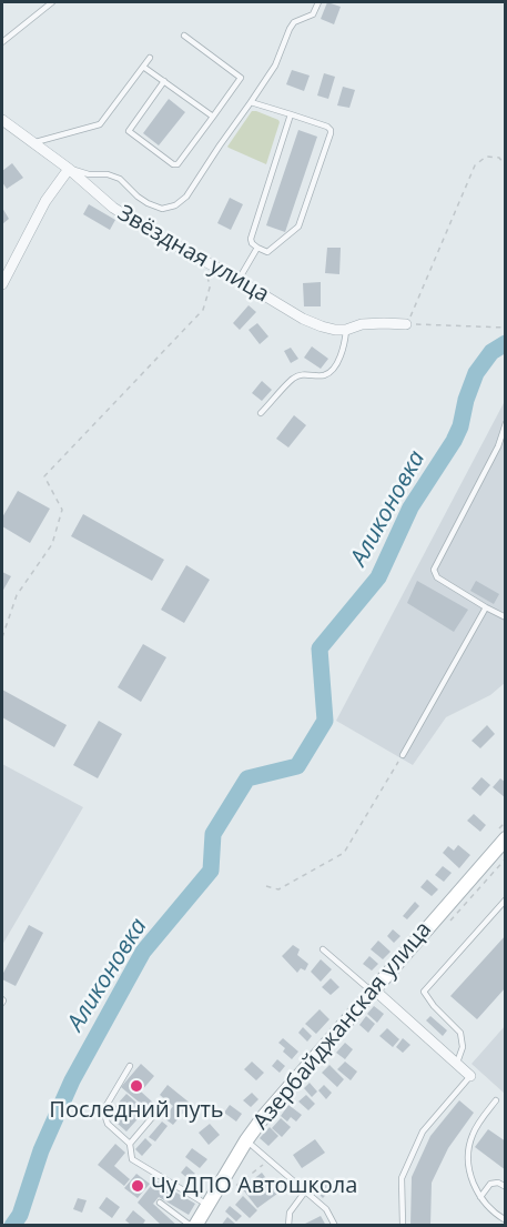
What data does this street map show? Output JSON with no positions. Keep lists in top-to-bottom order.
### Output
{
  "streets": {
    "main road": ["Азербайджанская улица"],
    "street": ["Звёздная улица"]
  },
  "water": ["Аликоновка"],
  "places": ["Последний путь", "Чу ДПО Автошкола"]
}
